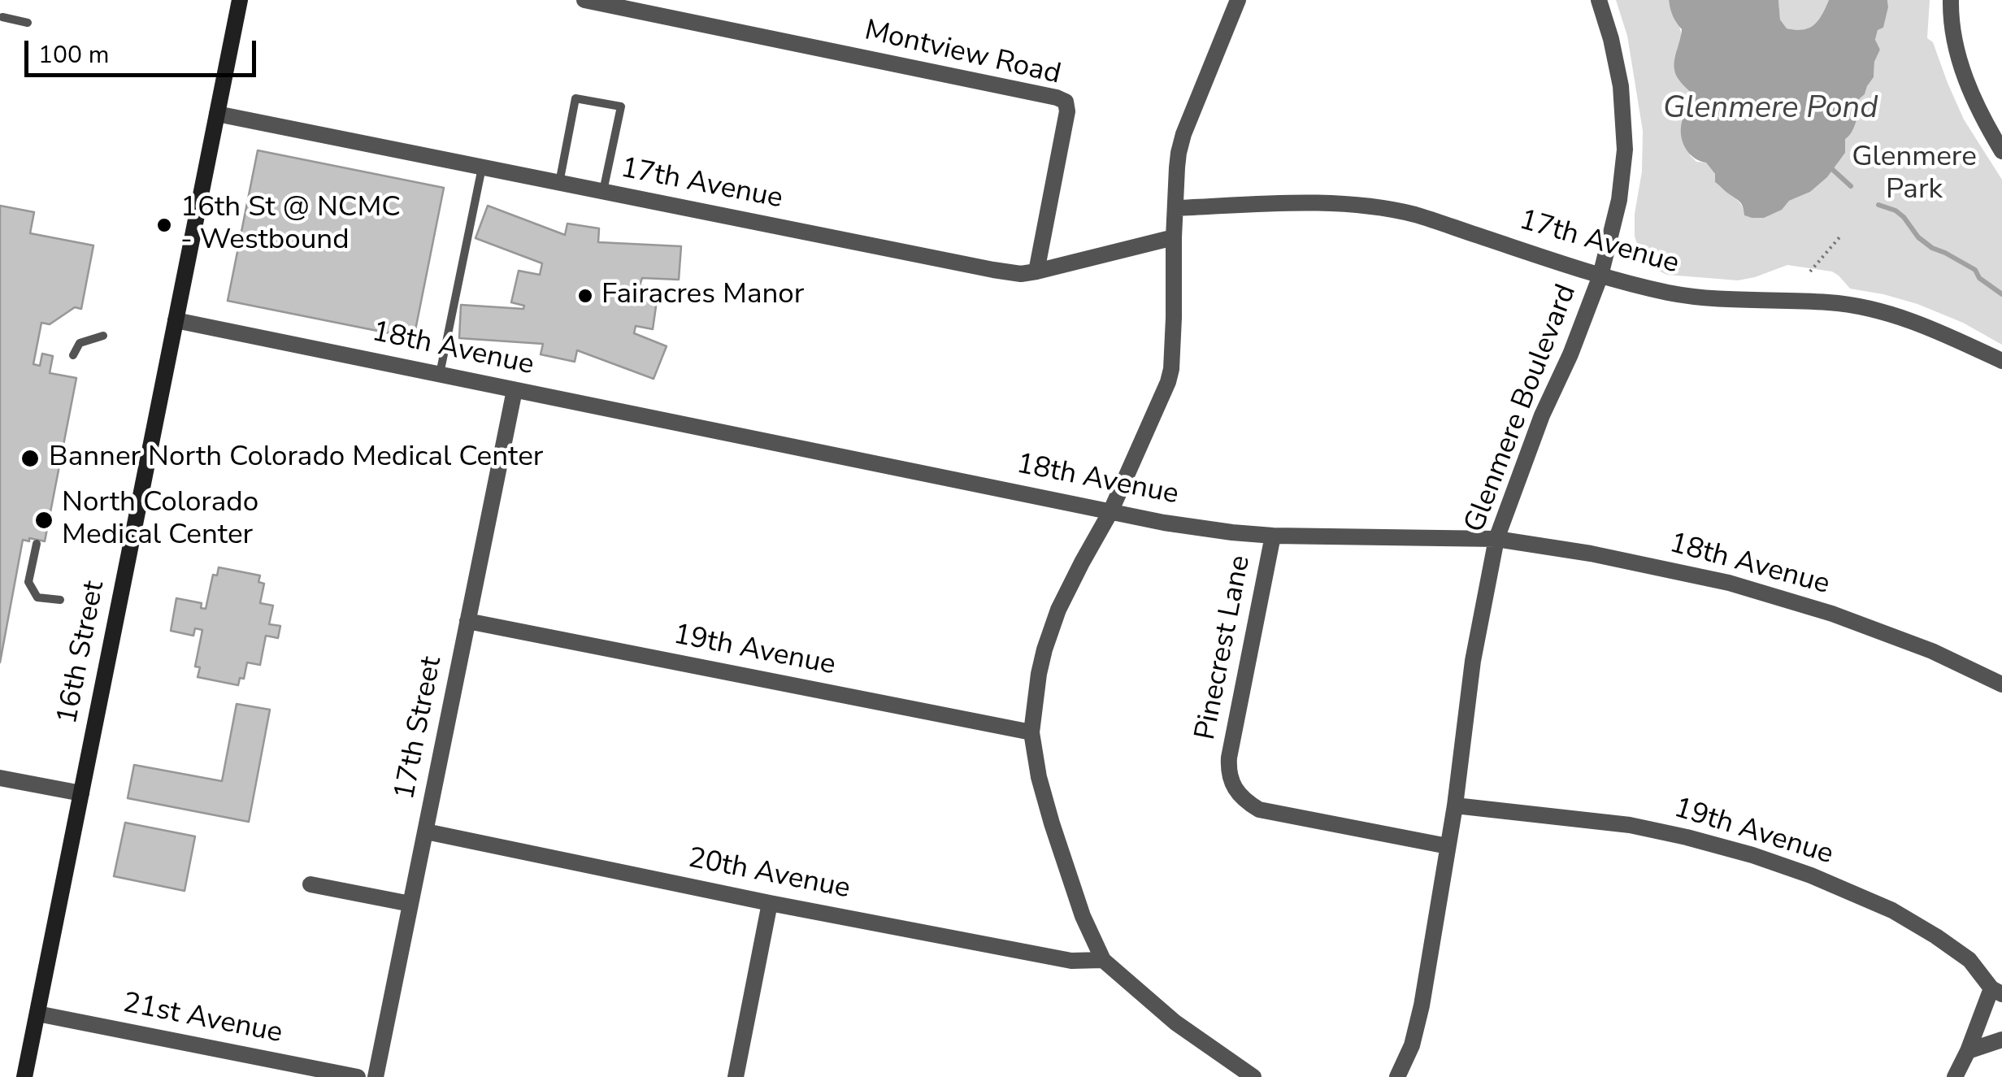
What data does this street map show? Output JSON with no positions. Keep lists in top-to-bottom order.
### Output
{
  "streets": {
    "main road": ["16th Street"],
    "street": [
      "Montview Road",
      "17th Avenue",
      "18th Avenue",
      "Glenmere Boulevard",
      "Pinecrest Lane",
      "19th Avenue",
      "17th Street",
      "20th Avenue",
      "21st Avenue"
    ]
  },
  "crossings": [
    ["Montview Road", "17th Avenue"],
    ["17th Avenue", "Glenmere Boulevard"],
    ["17th Avenue", "16th Street"],
    ["18th Avenue", "Glenmere Boulevard"],
    ["18th Avenue", "Pinecrest Lane"],
    ["18th Avenue", "16th Street"],
    ["18th Avenue", "17th Street"],
    ["Glenmere Boulevard", "Pinecrest Lane"],
    ["Glenmere Boulevard", "19th Avenue"],
    ["19th Avenue", "17th Street"],
    ["16th Street", "21st Avenue"],
    ["17th Street", "20th Avenue"]
  ],
  "water": ["Glenmere Pond"],
  "parks": ["Glenmere Park"],
  "places": [
    "16th St @ NCMC - Westbound",
    "Fairacres Manor",
    "Banner North Colorado Medical Center",
    "North Colorado Medical Center"
  ],
  "scale_bar": "100 m"
}
